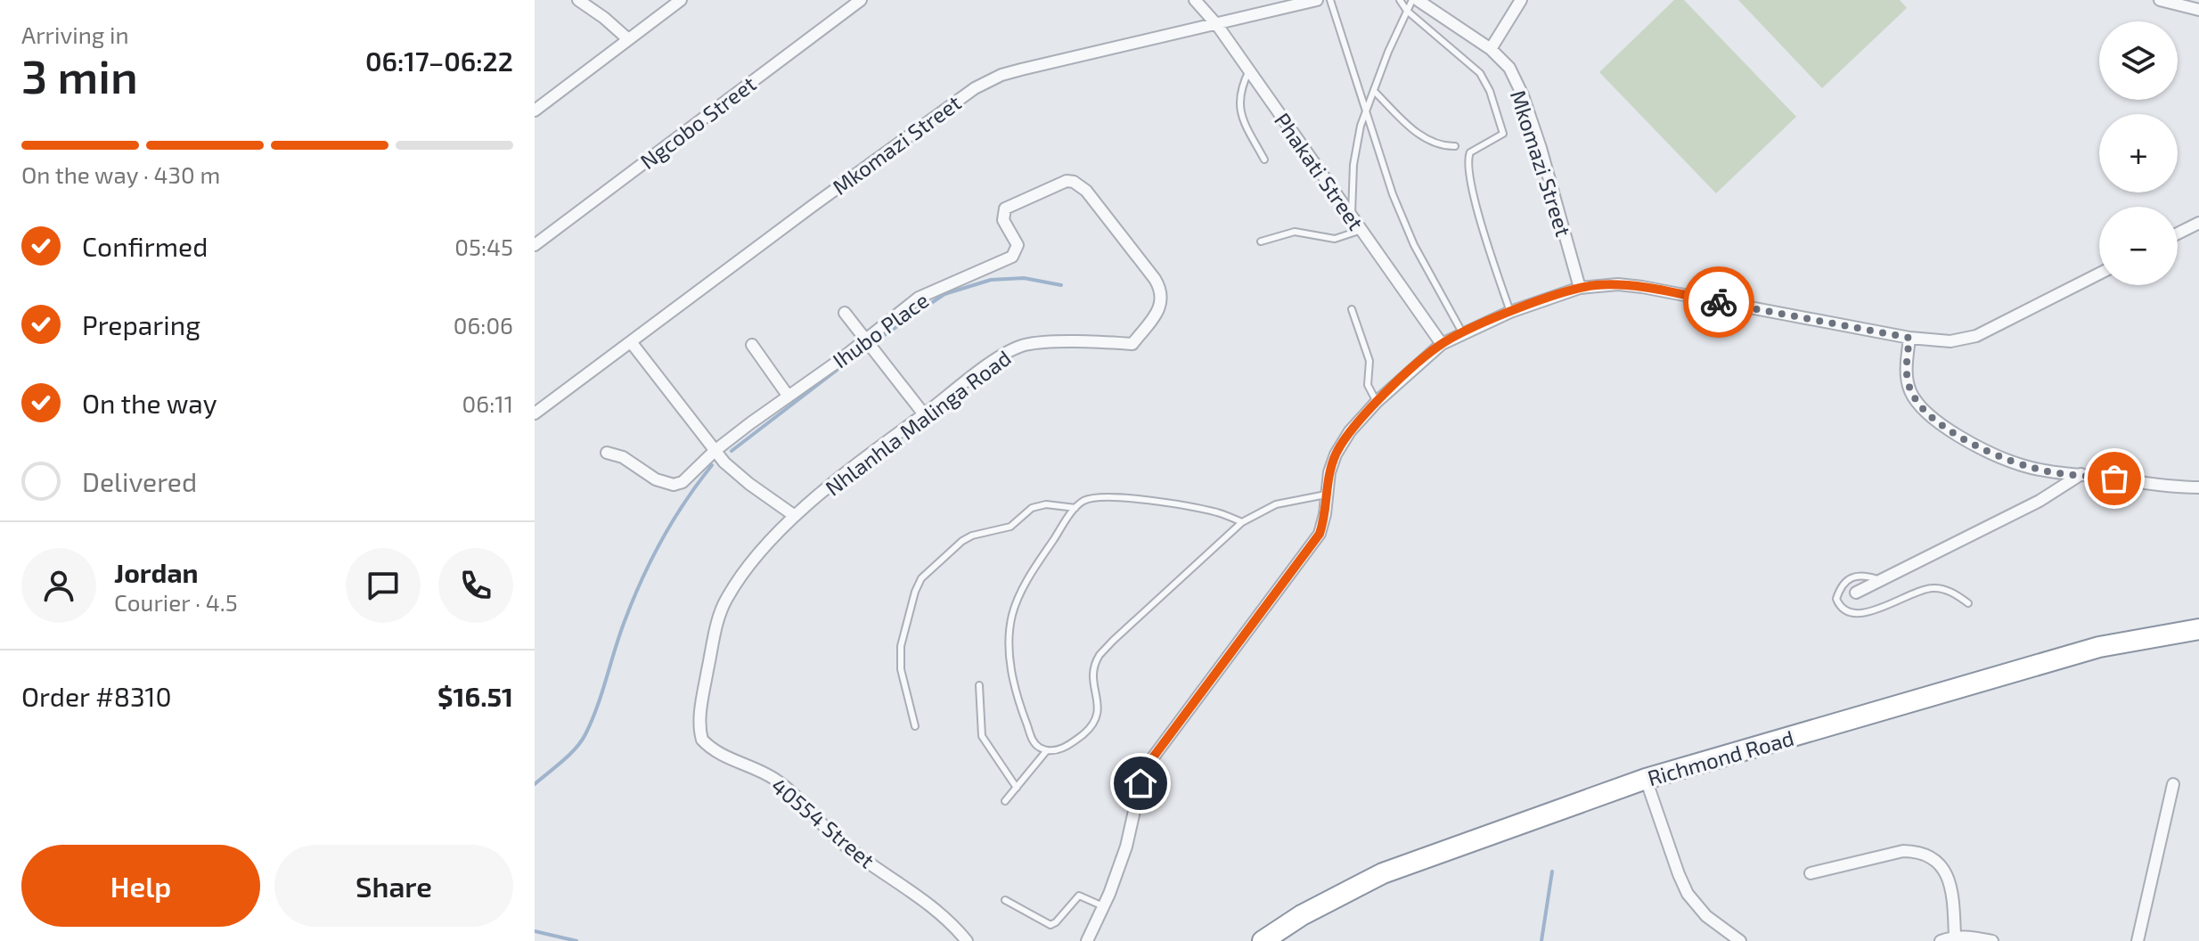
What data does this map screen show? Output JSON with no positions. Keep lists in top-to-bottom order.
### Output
{
  "streets": {
    "highway": ["Richmond Road"],
    "street": [
      "Ngcobo Street",
      "Mkomazi Street",
      "Phakati Street",
      "Ihubo Place",
      "Nhlanhla Malinga Road",
      "40554 Street"
    ]
  },
  "crossings": [
    ["Mkomazi Street", "Phakati Street"],
    ["Ihubo Place", "Nhlanhla Malinga Road"],
    ["Nhlanhla Malinga Road", "40554 Street"]
  ],
  "page": {
    "heading": ["3 min", "Arriving in", "06:17–06:22"],
    "panel": [
      "Jordan",
      "Courier · 4.5",
      "Order #8310",
      "$16.51"
    ],
    "map_buttons": ["+", "−"],
    "bar": "On the way · 430 m",
    "list": [
      ["Confirmed", "05:45"],
      ["Preparing", "06:06"],
      ["On the way", "06:11"],
      "Delivered"
    ],
    "buttons": ["Help", "Share"]
  }
}
